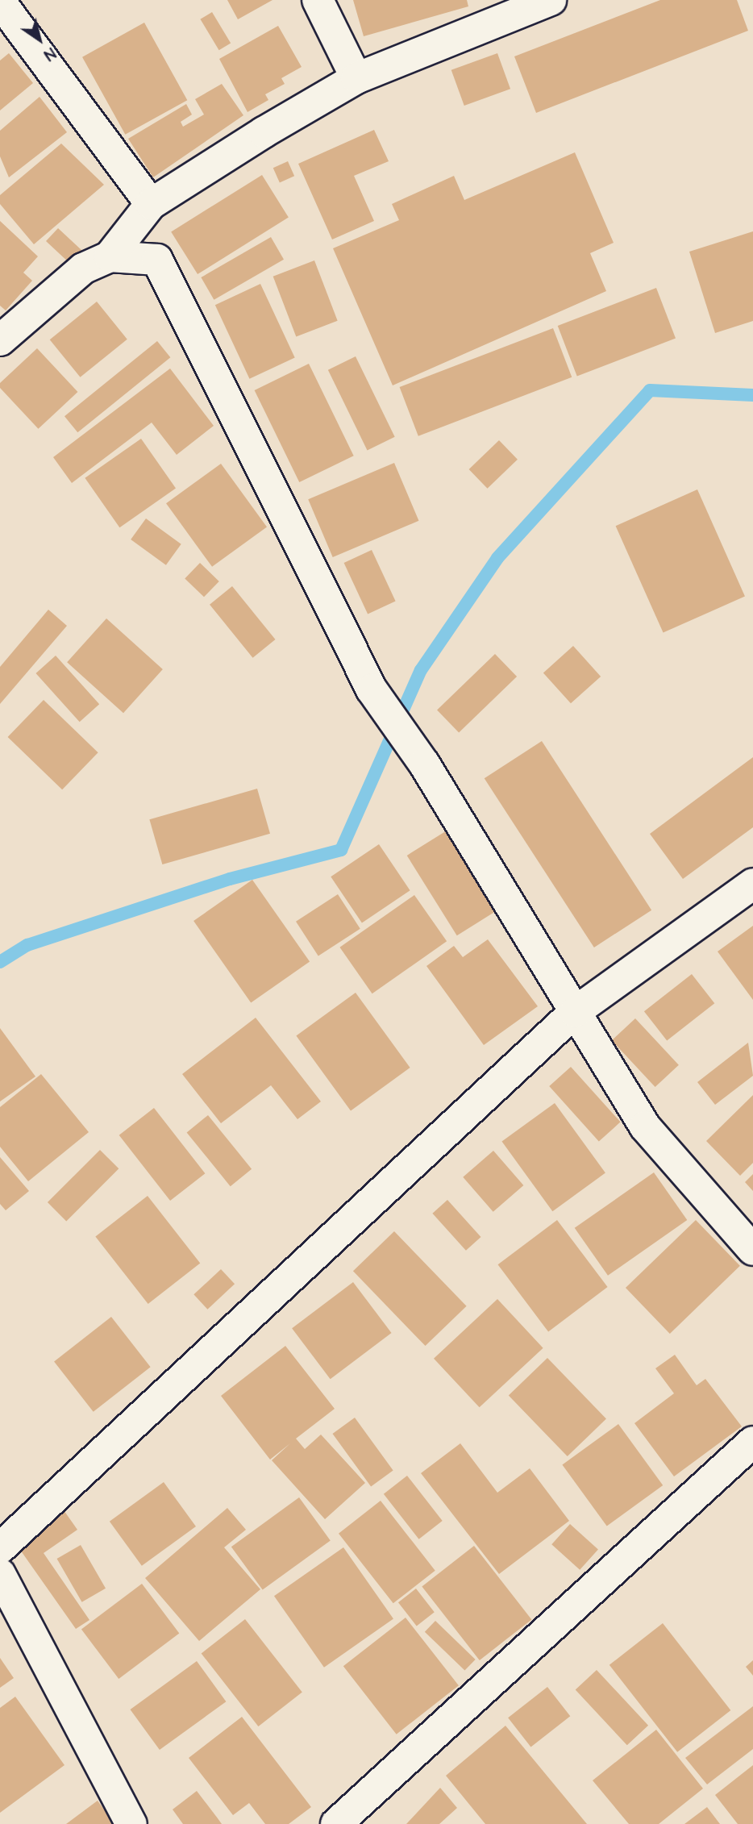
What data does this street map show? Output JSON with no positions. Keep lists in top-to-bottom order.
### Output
{
  "north": "bottom right"
}
